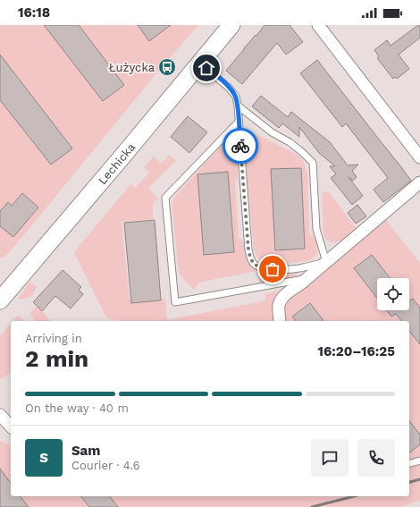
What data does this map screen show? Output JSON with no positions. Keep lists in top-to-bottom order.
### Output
{
  "streets": {
    "street": ["Lechicka"]
  },
  "places": {
    "bus stop": ["Łużycka"]
  },
  "page": {
    "status": "16:18",
    "heading": ["2 min", "Arriving in", "16:20–16:25"],
    "panel": ["Sam", "Courier · 4.6"],
    "bar": "On the way · 40 m",
    "round": "S"
  }
}
